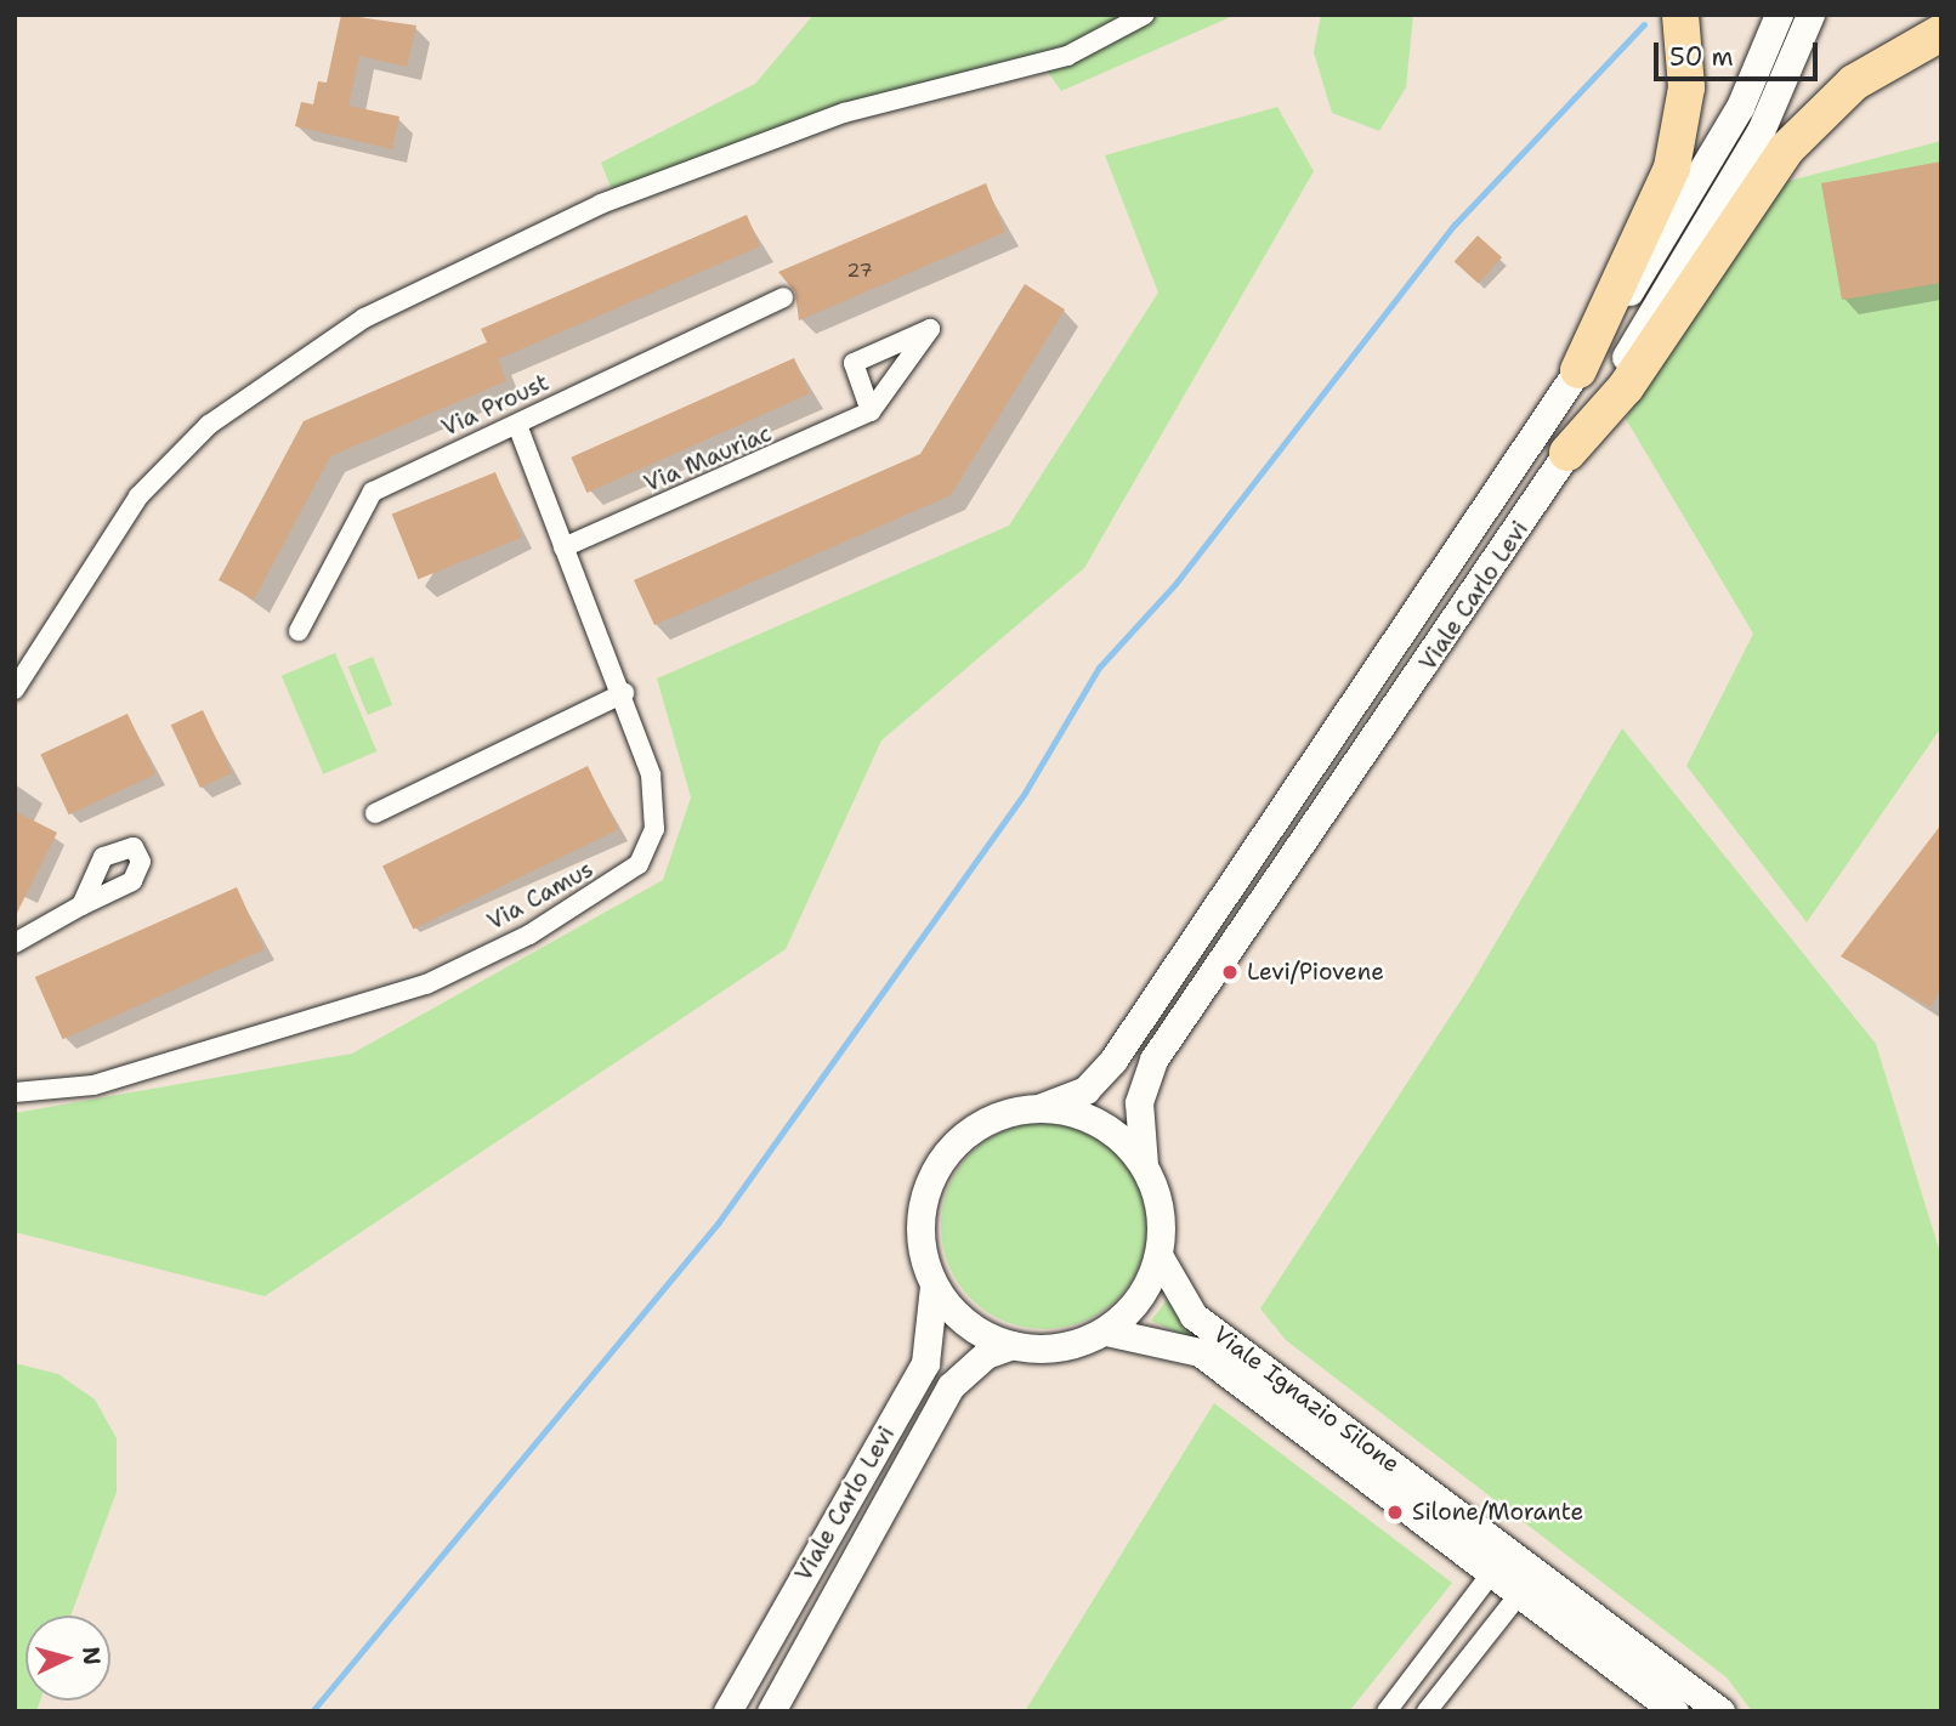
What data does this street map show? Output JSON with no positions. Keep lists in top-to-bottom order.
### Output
{
  "streets": {
    "street": [
      "Via Proust",
      "Via Mauriac",
      "Viale Carlo Levi",
      "Via Camus",
      "Viale Ignazio Silone"
    ]
  },
  "crossings": [
    ["Via Proust", "Via Camus"],
    ["Via Mauriac", "Via Camus"],
    ["Viale Carlo Levi", "Viale Ignazio Silone"]
  ],
  "places": ["Levi/Piovene", "Silone/Morante"],
  "house_numbers": ["27"],
  "scale_bar": "50 m",
  "north": "right"
}
